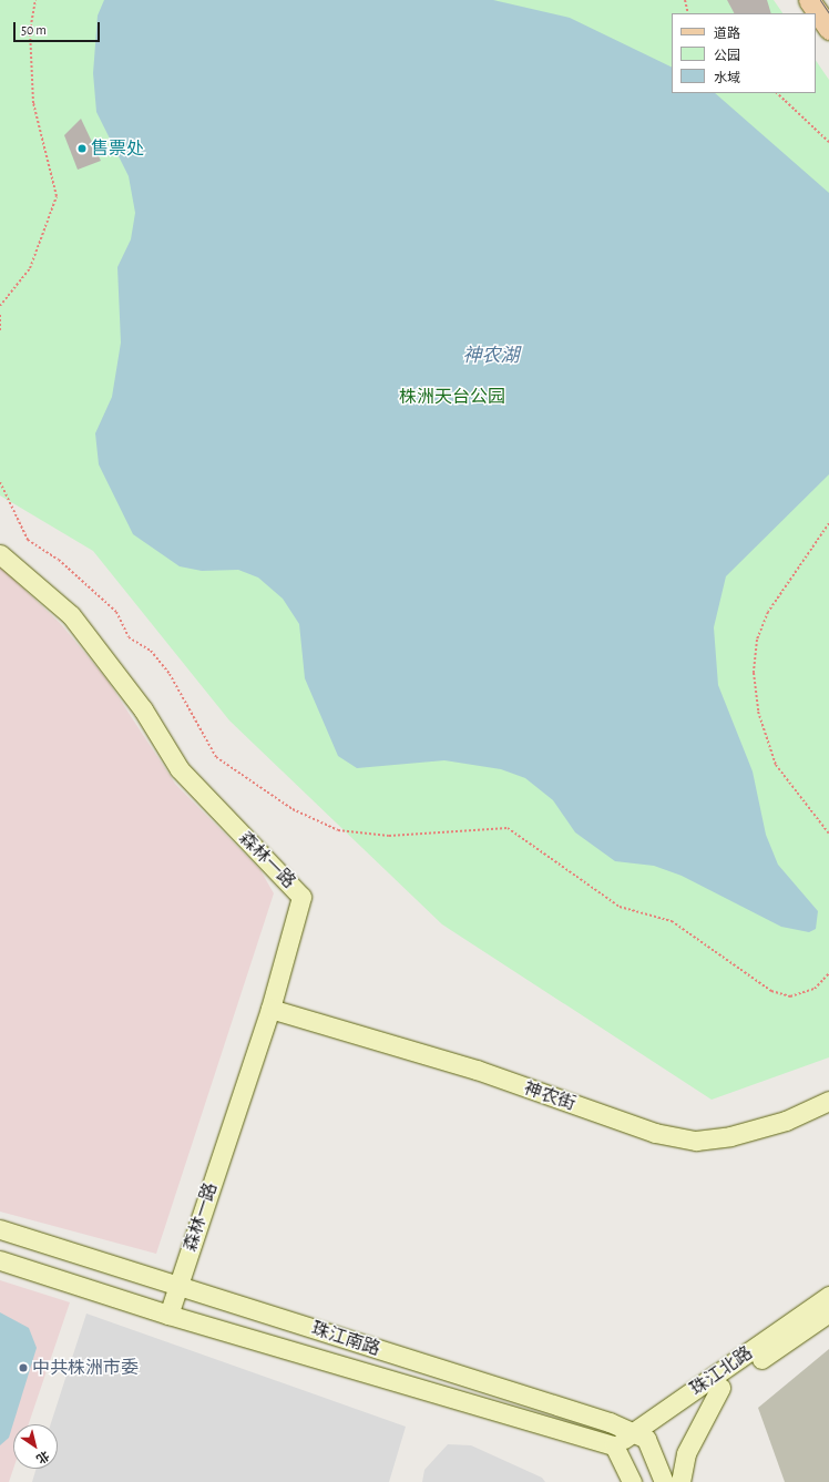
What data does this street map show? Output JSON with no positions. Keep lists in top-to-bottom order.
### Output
{
  "streets": {
    "street": [
      "森林一路",
      "神农街",
      "珠江南路",
      "珠江北路"
    ]
  },
  "crossings": [
    ["森林一路", "神农街"],
    ["森林一路", "珠江南路"],
    ["珠江南路", "珠江北路"]
  ],
  "water": ["神农湖"],
  "parks": ["株洲天台公园"],
  "places": ["售票处", "中共株洲市委"],
  "legend": ["道路", "公园", "水域"],
  "scale_bar": "50 m",
  "north": "bottom right"
}
